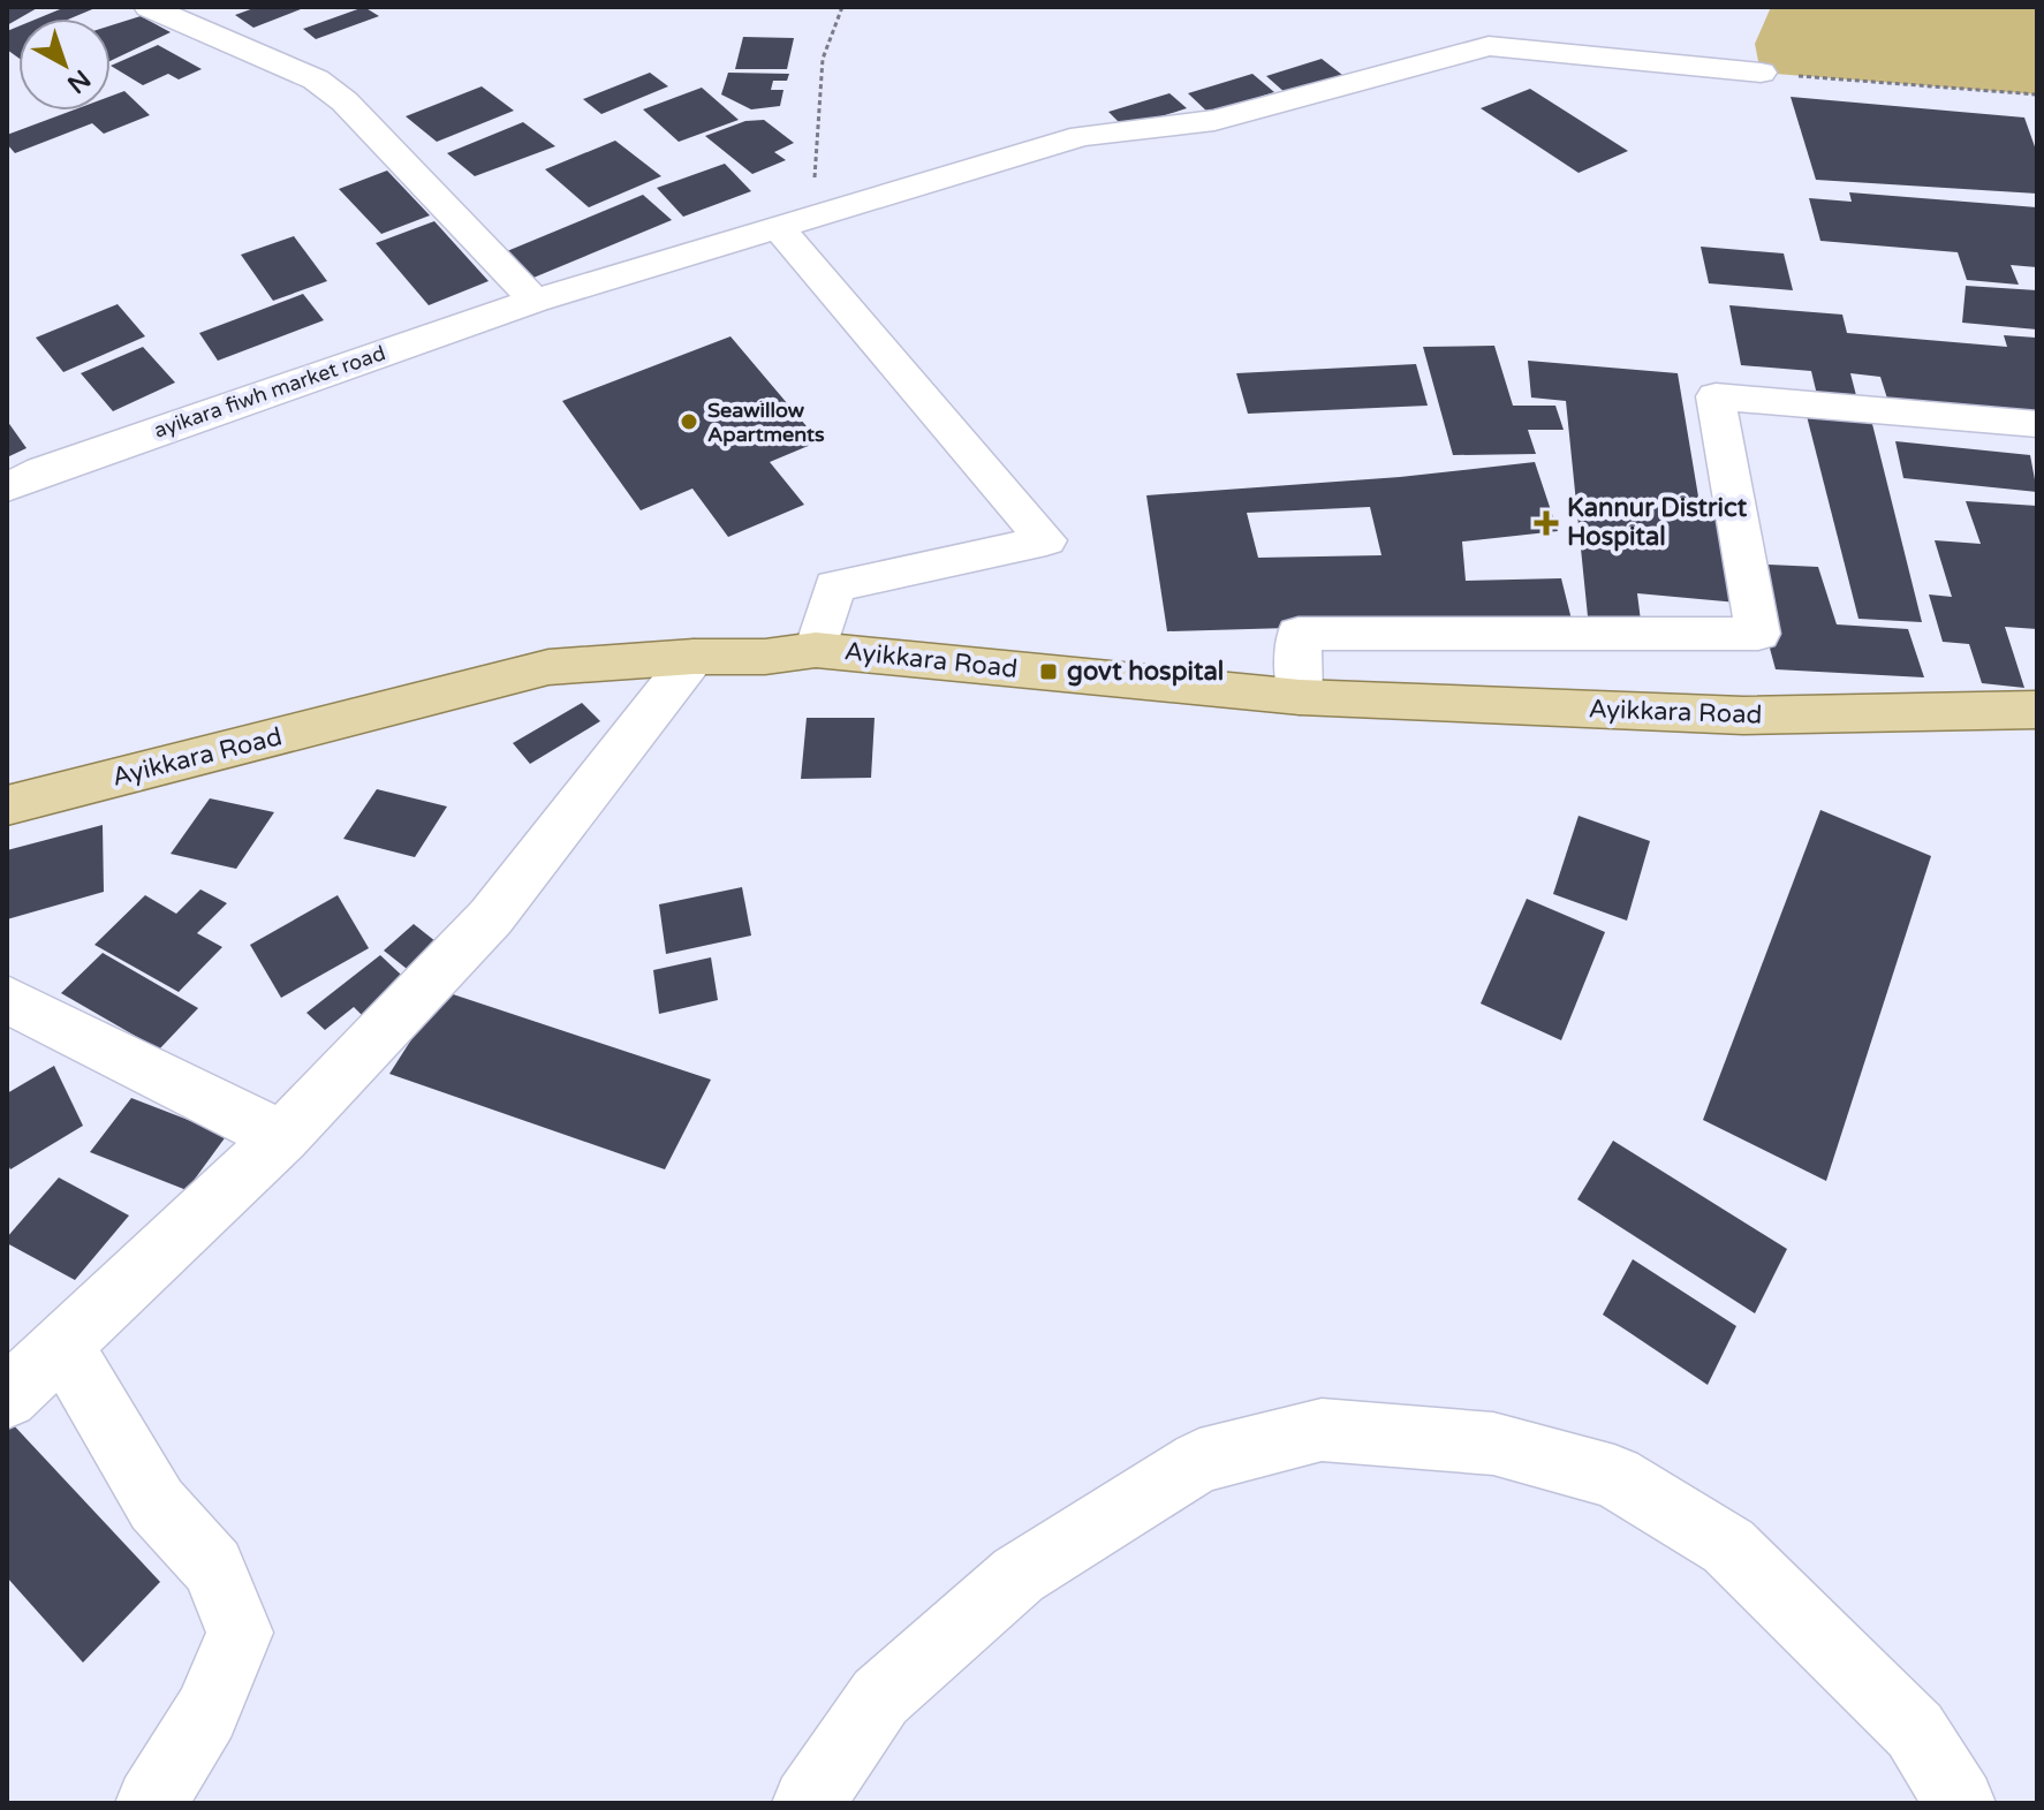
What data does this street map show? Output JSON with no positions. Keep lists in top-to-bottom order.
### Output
{
  "streets": {
    "main road": ["Ayikkara Road"],
    "street": ["ayikara fiwh market road"]
  },
  "places": {
    "other": ["Seawillow Apartments"],
    "health": ["Kannur District Hospital"],
    "transit": ["govt hospital"]
  },
  "north": "bottom right"
}
